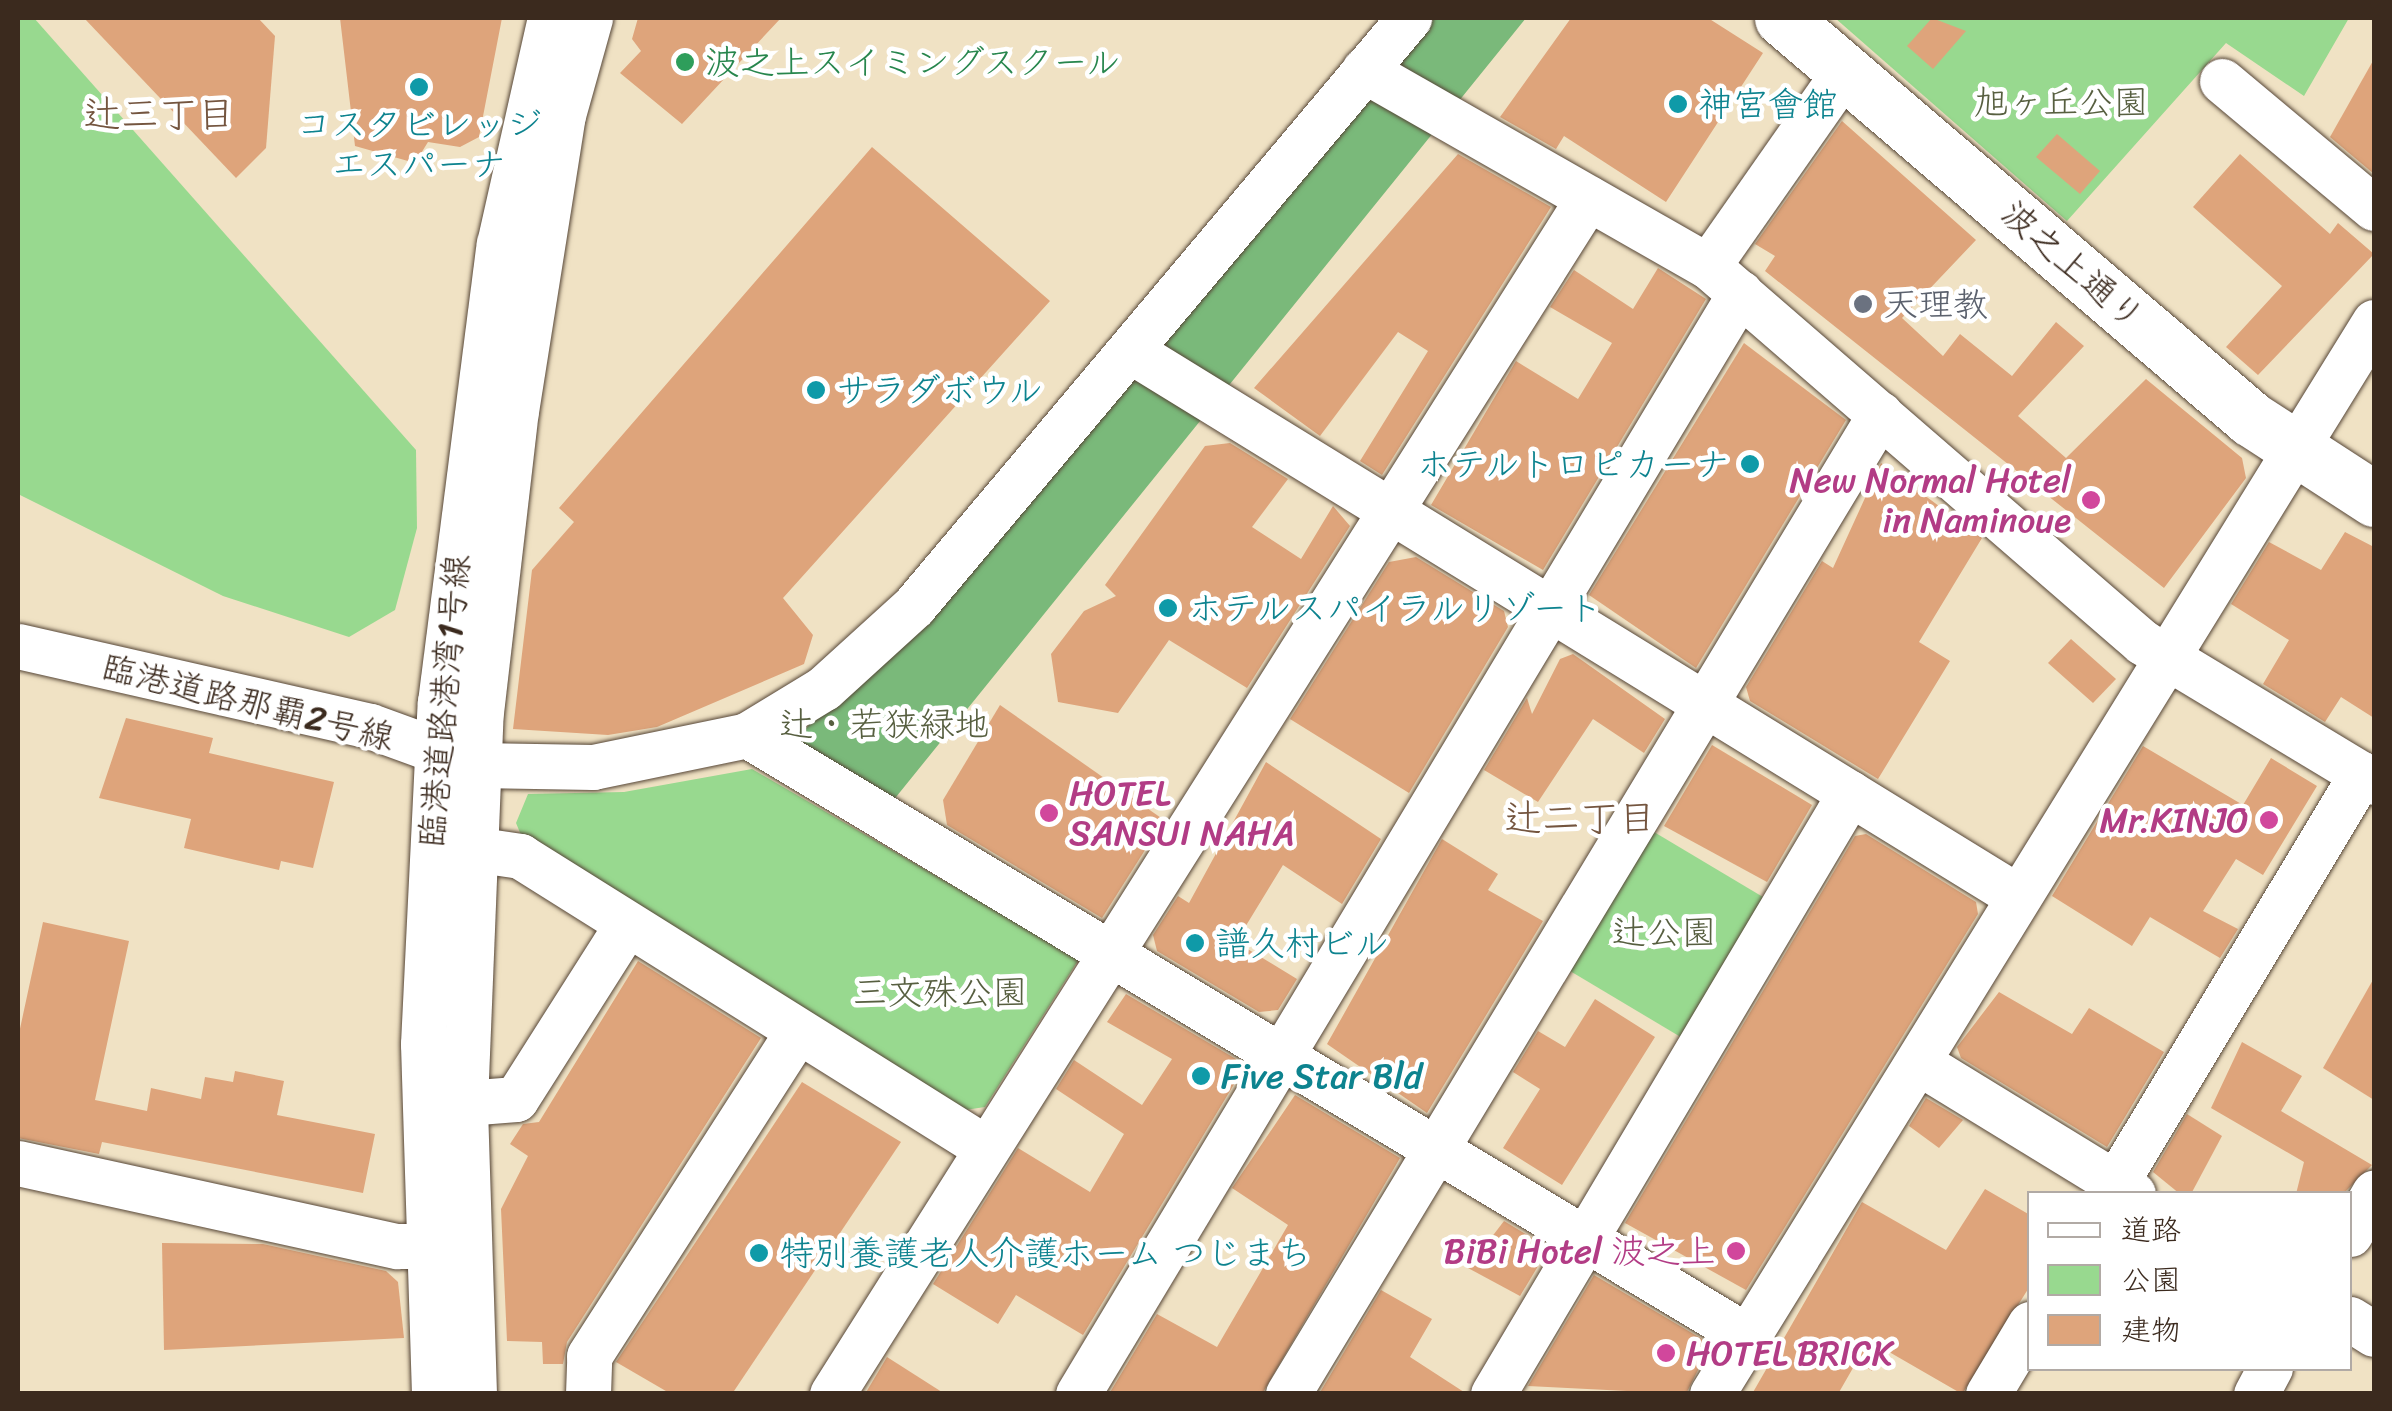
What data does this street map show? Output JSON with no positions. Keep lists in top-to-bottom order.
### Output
{
  "streets": {
    "main road": ["波之上通り"],
    "street": ["臨港道路港湾1号線", "臨港道路那覇2号線"]
  },
  "crossings": [
    ["臨港道路港湾1号線", "臨港道路那覇2号線"]
  ],
  "districts": ["辻三丁目", "辻二丁目"],
  "parks": [
    "旭ヶ丘公園",
    "辻・若狭緑地",
    "辻公園",
    "三文殊公園"
  ],
  "places": [
    "波之上スイミングスクール",
    "コスタビレッジ エスパーナ",
    "神宮會館",
    "天理教",
    "サラダボウル",
    "ホテルトロピカーナ",
    "New Normal Hotel in Naminoue",
    "ホテルスパイラルリゾート",
    "HOTEL SANSUI NAHA",
    "Mr.KINJO",
    "譜久村ビル",
    "Five Star Bld",
    "BiBi Hotel 波之上",
    "特別養護老人介護ホーム つじまち",
    "HOTEL BRICK"
  ],
  "legend": ["道路", "公園", "建物"]
}
